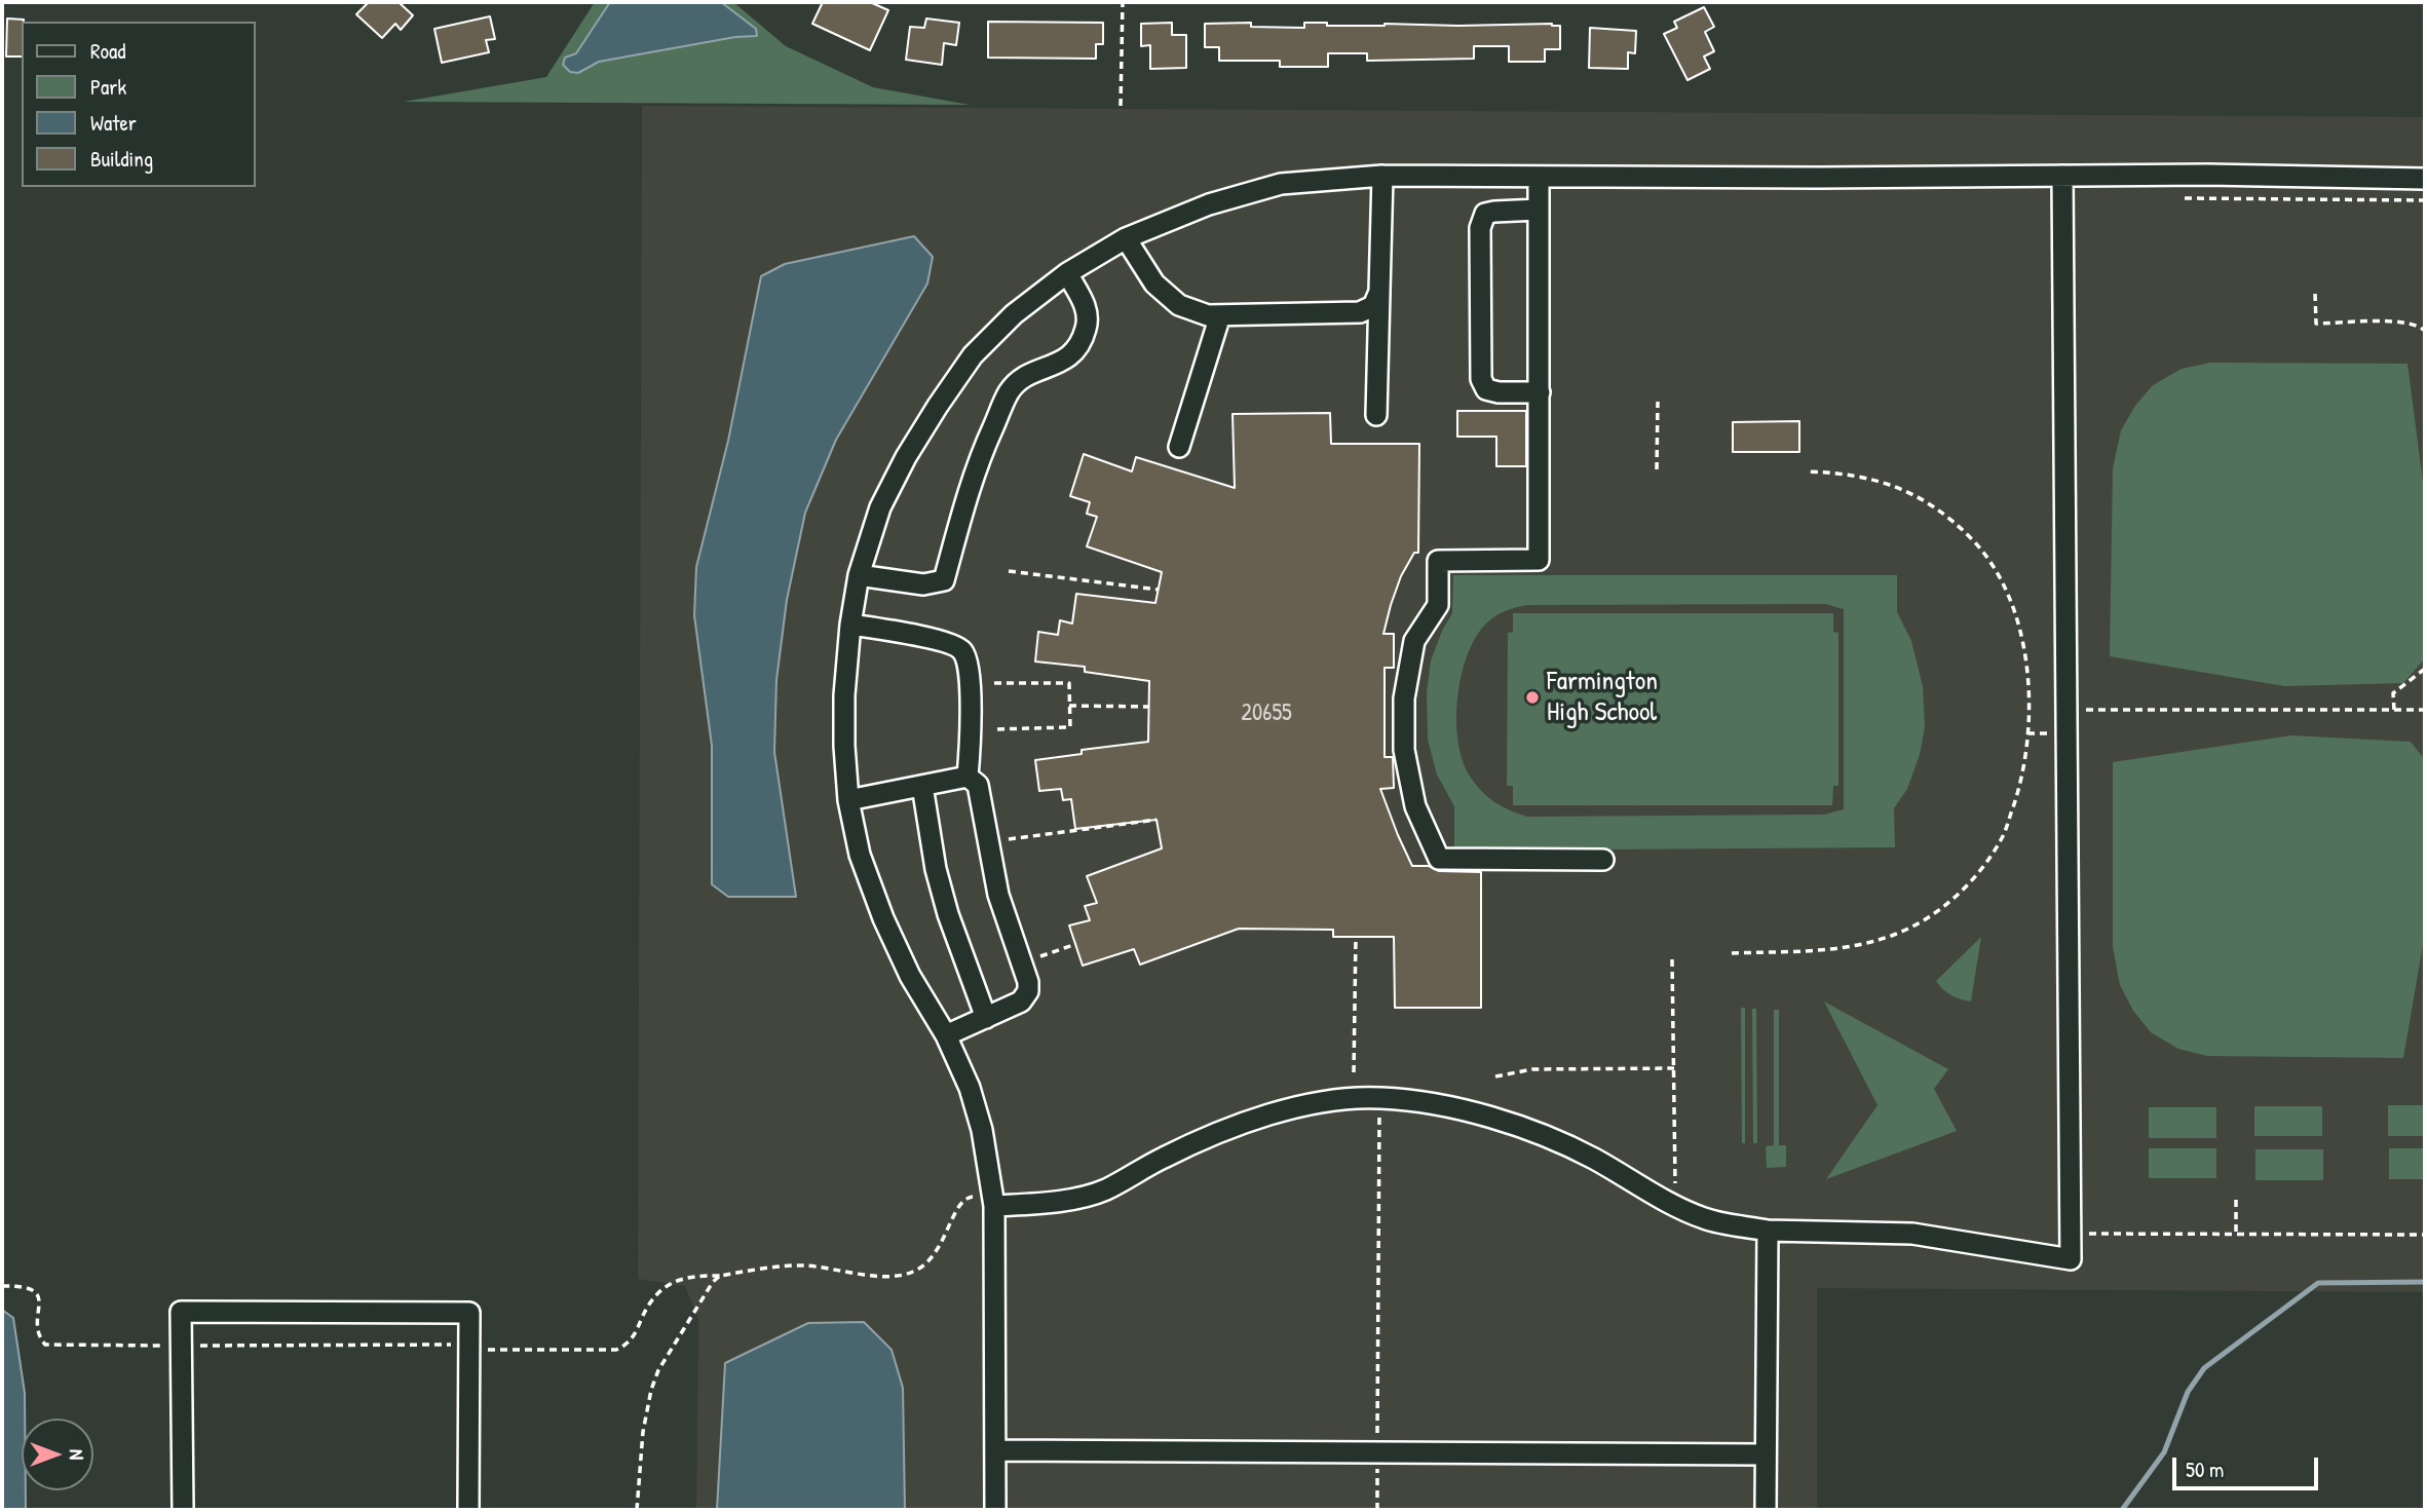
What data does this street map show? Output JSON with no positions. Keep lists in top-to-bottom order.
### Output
{
  "places": ["Farmington High School"],
  "house_numbers": ["20655"],
  "legend": [
    "Road",
    "Park",
    "Water",
    "Building"
  ],
  "scale_bar": "50 m",
  "north": "right"
}
